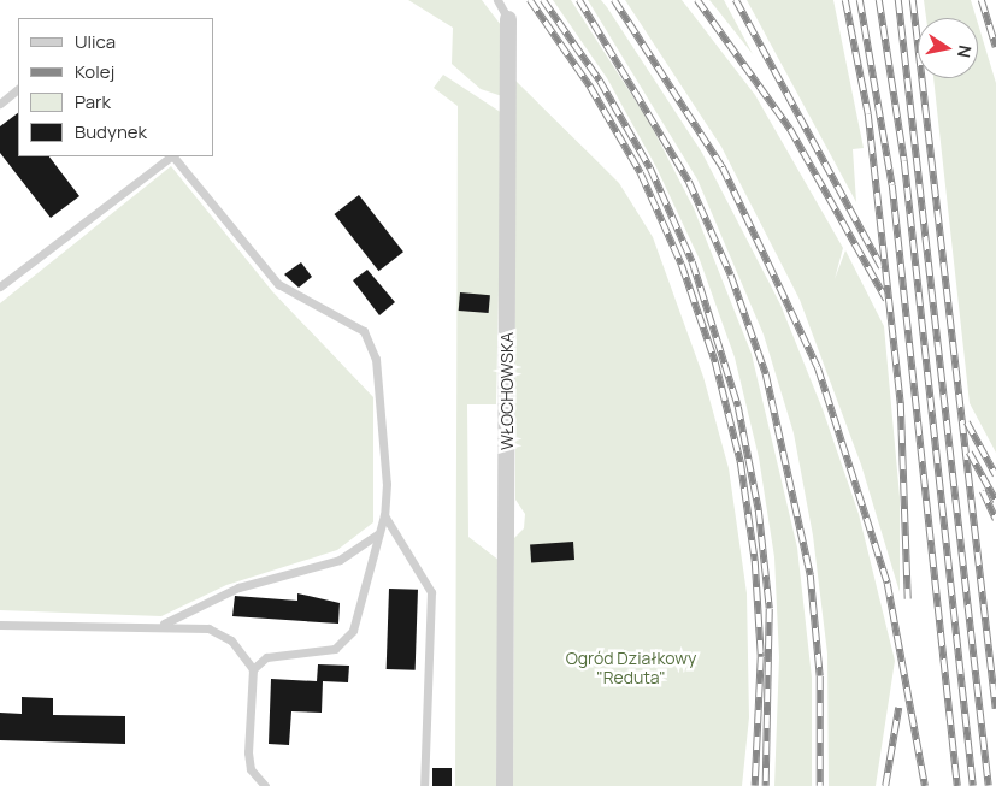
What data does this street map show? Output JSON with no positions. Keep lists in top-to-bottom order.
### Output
{
  "streets": {
    "street": ["WŁOCHOWSKA"]
  },
  "parks": ["Ogród Działkowy \"Reduta\""],
  "legend": [
    "Ulica",
    "Kolej",
    "Park",
    "Budynek"
  ],
  "north": "right"
}
